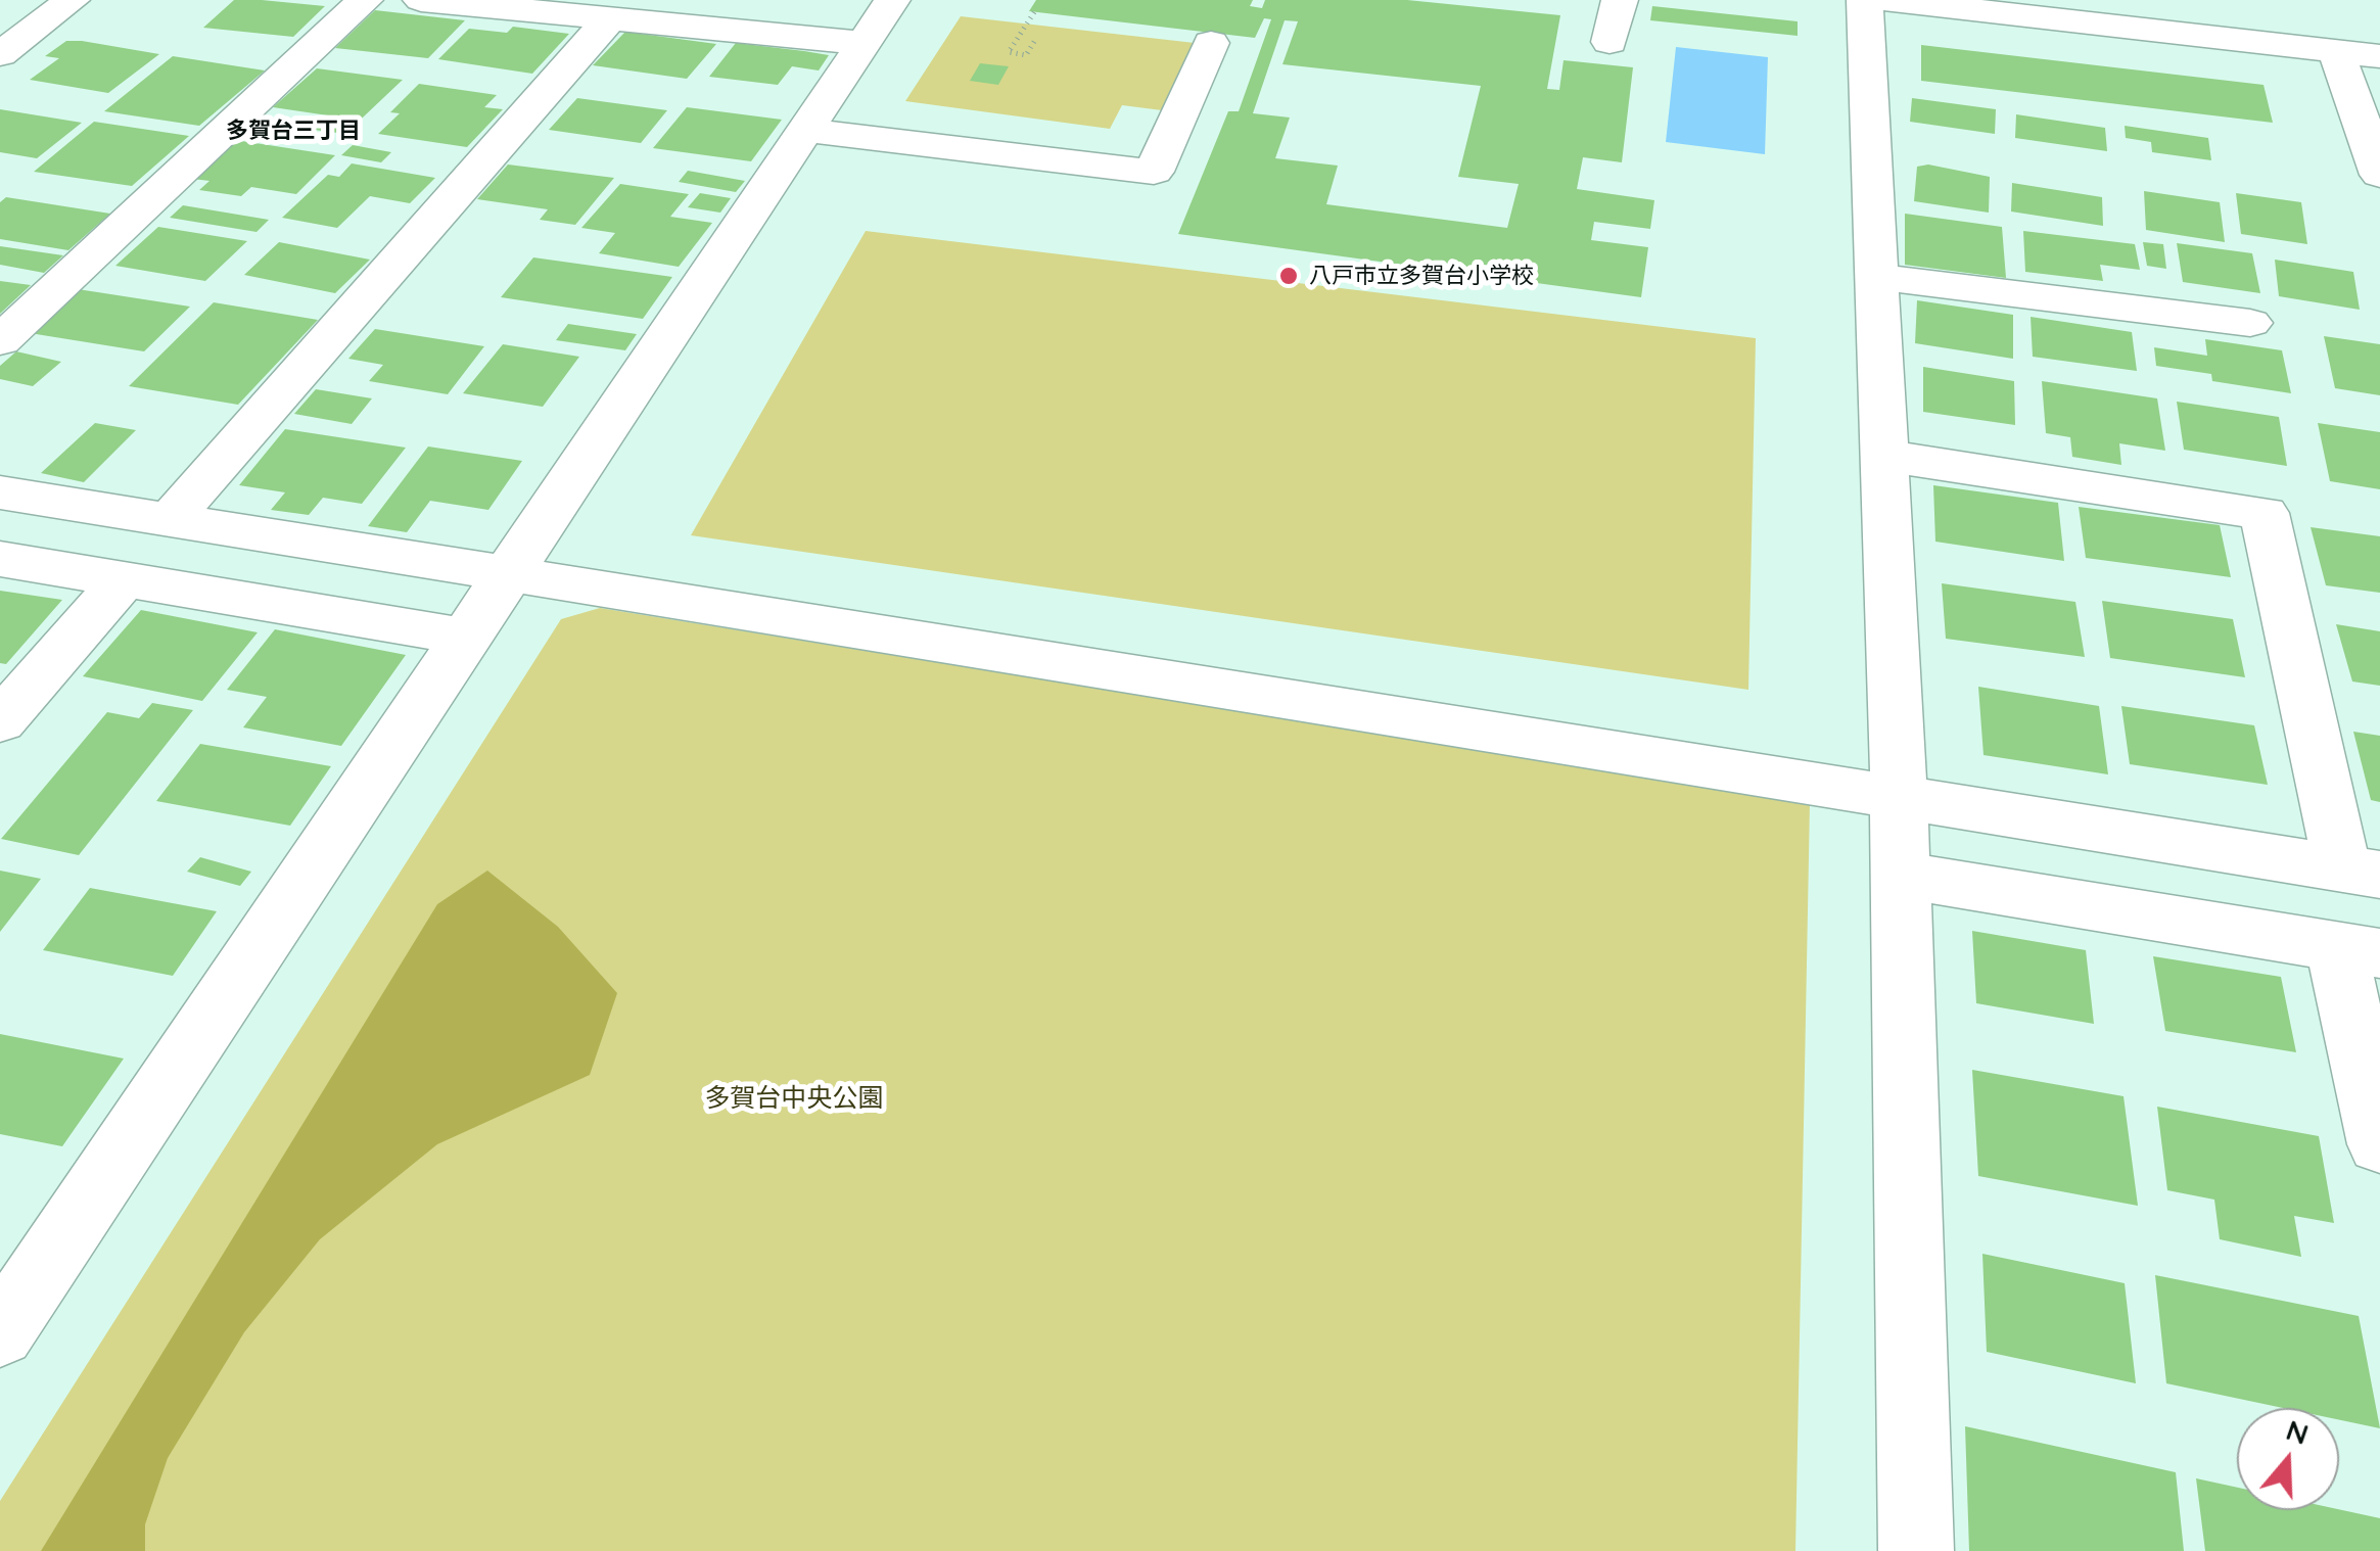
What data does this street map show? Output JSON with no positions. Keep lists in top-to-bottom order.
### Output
{
  "districts": ["多賀台三丁目"],
  "parks": ["多賀台中央公園"],
  "places": ["八戸市立多賀台小学校"],
  "north": "top"
}
